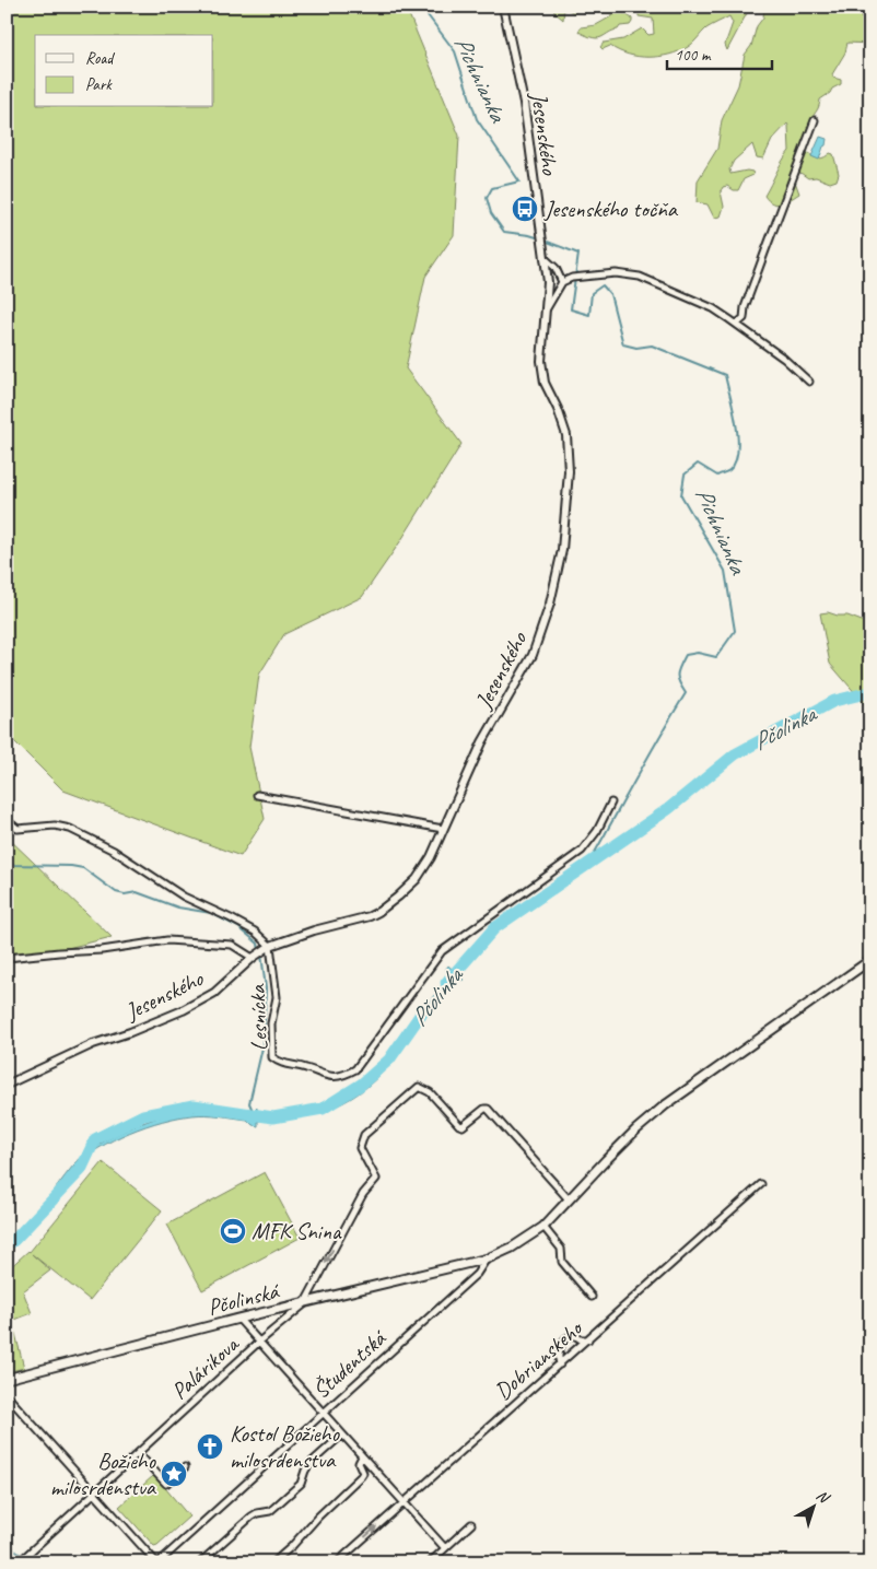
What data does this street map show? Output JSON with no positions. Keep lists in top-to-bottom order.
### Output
{
  "streets": {
    "main road": ["Pčolinská"],
    "street": [
      "Jesenského",
      "Lesnícka",
      "Dobrianskeho",
      "Študentská",
      "Palárikova"
    ]
  },
  "crossings": [
    ["Jesenského", "Lesnícka"],
    ["Pčolinská", "Študentská"],
    ["Pčolinská", "Palárikova"]
  ],
  "water": ["Pichnianka", "Pčolinka"],
  "places": {
    "bus stop": ["Jesenského točňa"],
    "sports": ["MFK Snina"],
    "church": ["Kostol Božieho milosrdenstva"],
    "place": ["Božieho milosrdenstva"]
  },
  "legend": ["Road", "Park"],
  "scale_bar": "100 m",
  "north": "top right"
}
